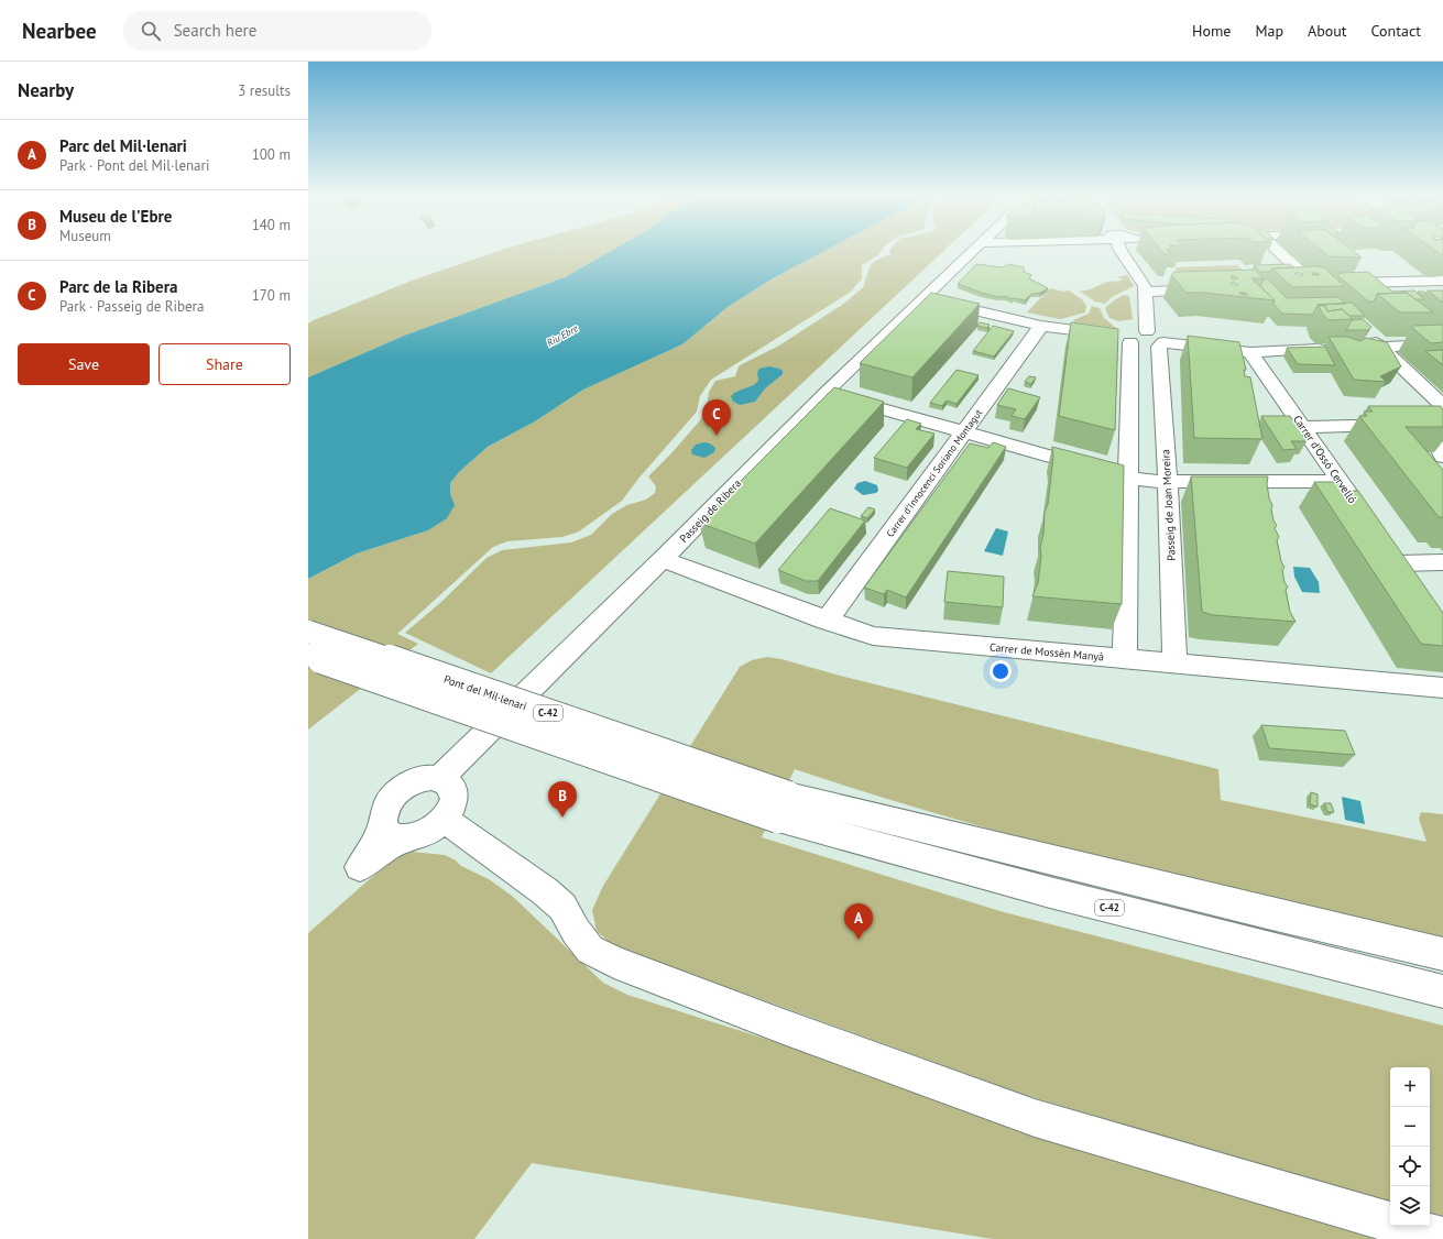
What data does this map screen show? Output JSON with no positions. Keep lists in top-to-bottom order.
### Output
{
  "streets": {
    "street": [
      "Carrer d'Ossó Cervelló",
      "Carrer d'Innocenci Soriano Montagut",
      "Passeig de Joan Moreira",
      "Passeig de Ribera",
      "Carrer de Mossèn Manyà",
      "Pont del Mil·lenari",
      "C-42"
    ]
  },
  "crossings": [
    ["Carrer d'Innocenci Soriano Montagut", "Carrer de Mossèn Manyà"],
    ["Passeig de Joan Moreira", "Carrer de Mossèn Manyà"],
    ["Passeig de Ribera", "Carrer de Mossèn Manyà"],
    ["Pont del Mil·lenari", "C-42"]
  ],
  "water": ["Riu Ebre"],
  "page": {
    "header": "Nearbee",
    "search": "Search here",
    "nav": [
      "Home",
      "Map",
      "About",
      "Contact"
    ],
    "heading": ["Nearby", "3 results"],
    "list": [
      {
        "mark": "A",
        "name": "Parc del Mil·lenari",
        "note": "Park · Pont del Mil·lenari",
        "value": "100 m"
      },
      {
        "mark": "B",
        "name": "Museu de l'Ebre",
        "note": "Museum",
        "value": "140 m"
      },
      {
        "mark": "C",
        "name": "Parc de la Ribera",
        "note": "Park · Passeig de Ribera",
        "value": "170 m"
      }
    ],
    "buttons": ["Save", "Share"],
    "pins": ["C", "B", "A"],
    "map_buttons": ["+", "−"]
  }
}
